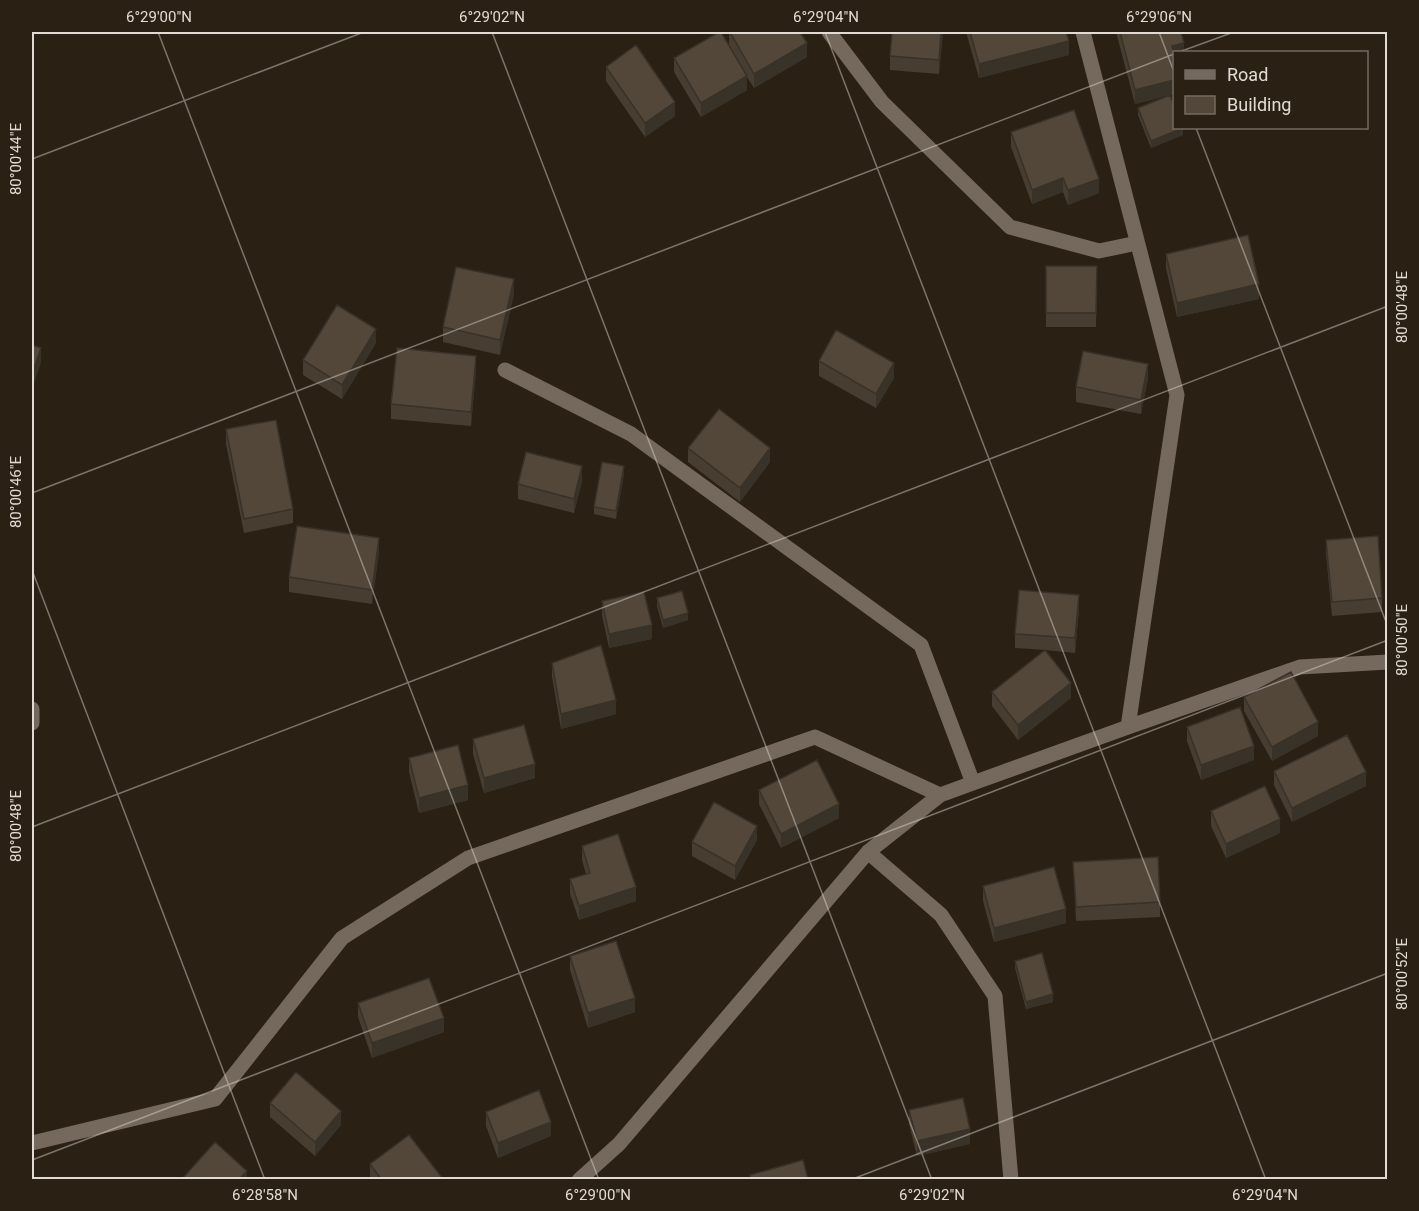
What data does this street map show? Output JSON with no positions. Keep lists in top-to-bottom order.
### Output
{
  "legend": ["Road", "Building"],
  "coordinates": [
    "6°29'00\"N",
    "6°29'02\"N",
    "6°29'04\"N",
    "6°29'06\"N",
    "80°00'44\"E",
    "80°00'48\"E",
    "80°00'46\"E",
    "80°00'50\"E",
    "80°00'52\"E",
    "6°28'58\"N"
  ]
}
